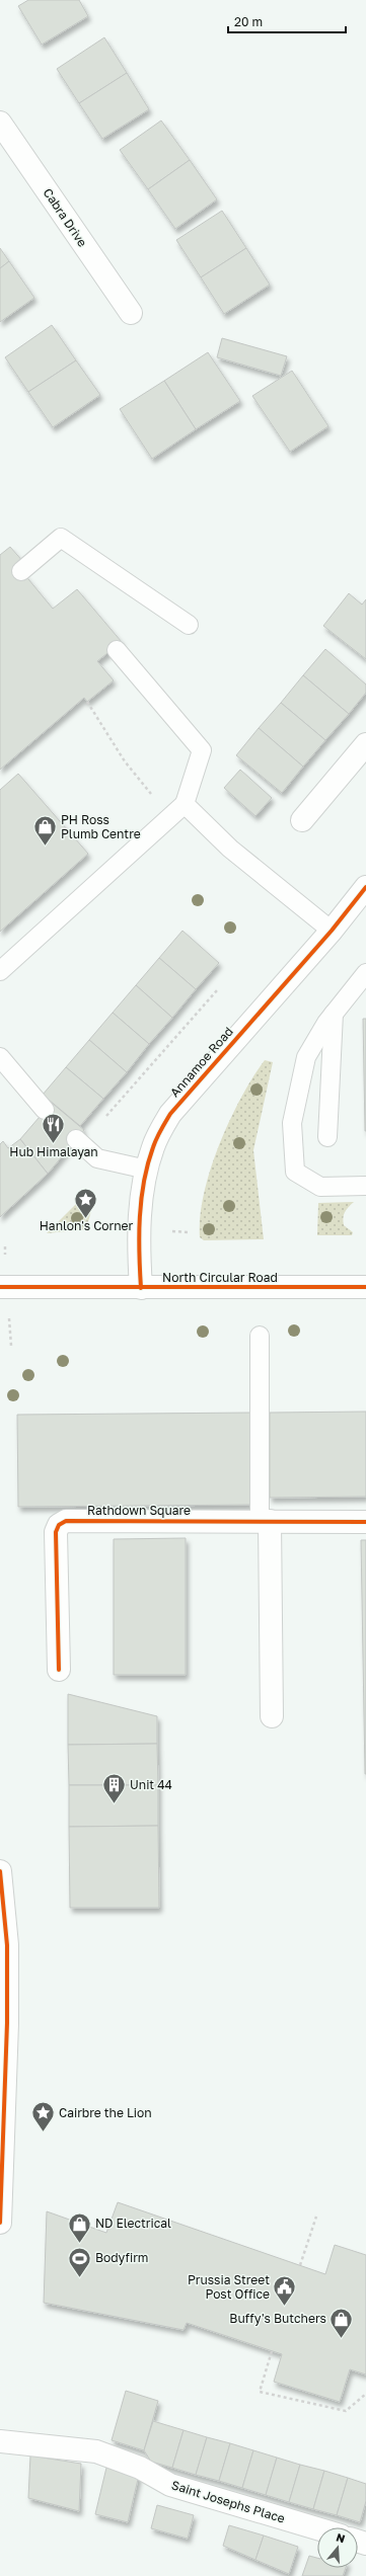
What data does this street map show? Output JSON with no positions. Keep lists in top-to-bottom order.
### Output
{
  "streets": {
    "street": [
      "Cabra Drive",
      "Annamoe Road",
      "North Circular Road",
      "Rathdown Square",
      "Saint Josephs Place"
    ]
  },
  "crossings": [
    ["Annamoe Road", "North Circular Road"]
  ],
  "places": {
    "shop": ["PH Ross Plumb Centre", "ND Electrical", "Buffy's Butchers"],
    "restaurant": ["Hub Himalayan"],
    "place": ["Hanlon's Corner", "Cairbre the Lion"],
    "building": ["Unit 44"],
    "sports": ["Bodyfirm"],
    "public building": ["Prussia Street Post Office"]
  },
  "scale_bar": "20 m",
  "north": "top"
}
